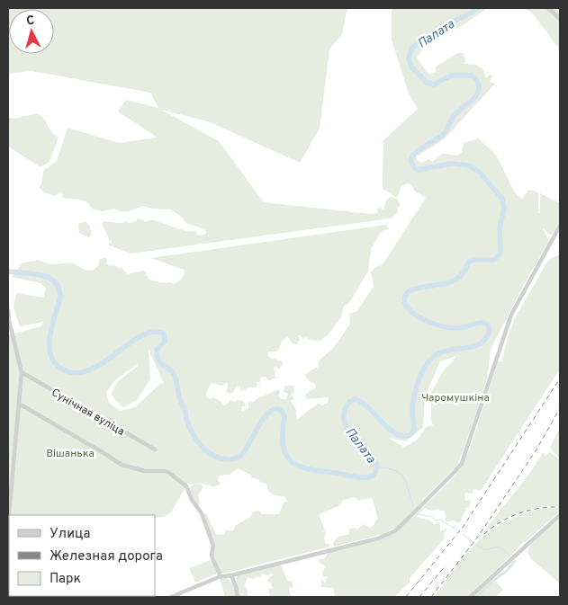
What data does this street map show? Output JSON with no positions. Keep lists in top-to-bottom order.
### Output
{
  "streets": {
    "street": ["Сунічная вуліца"]
  },
  "water": ["Палата"],
  "parks": ["Чаромушкіна", "Вішанька"],
  "legend": ["Улица", "Железная дорога", "Парк"],
  "north": "top"
}
